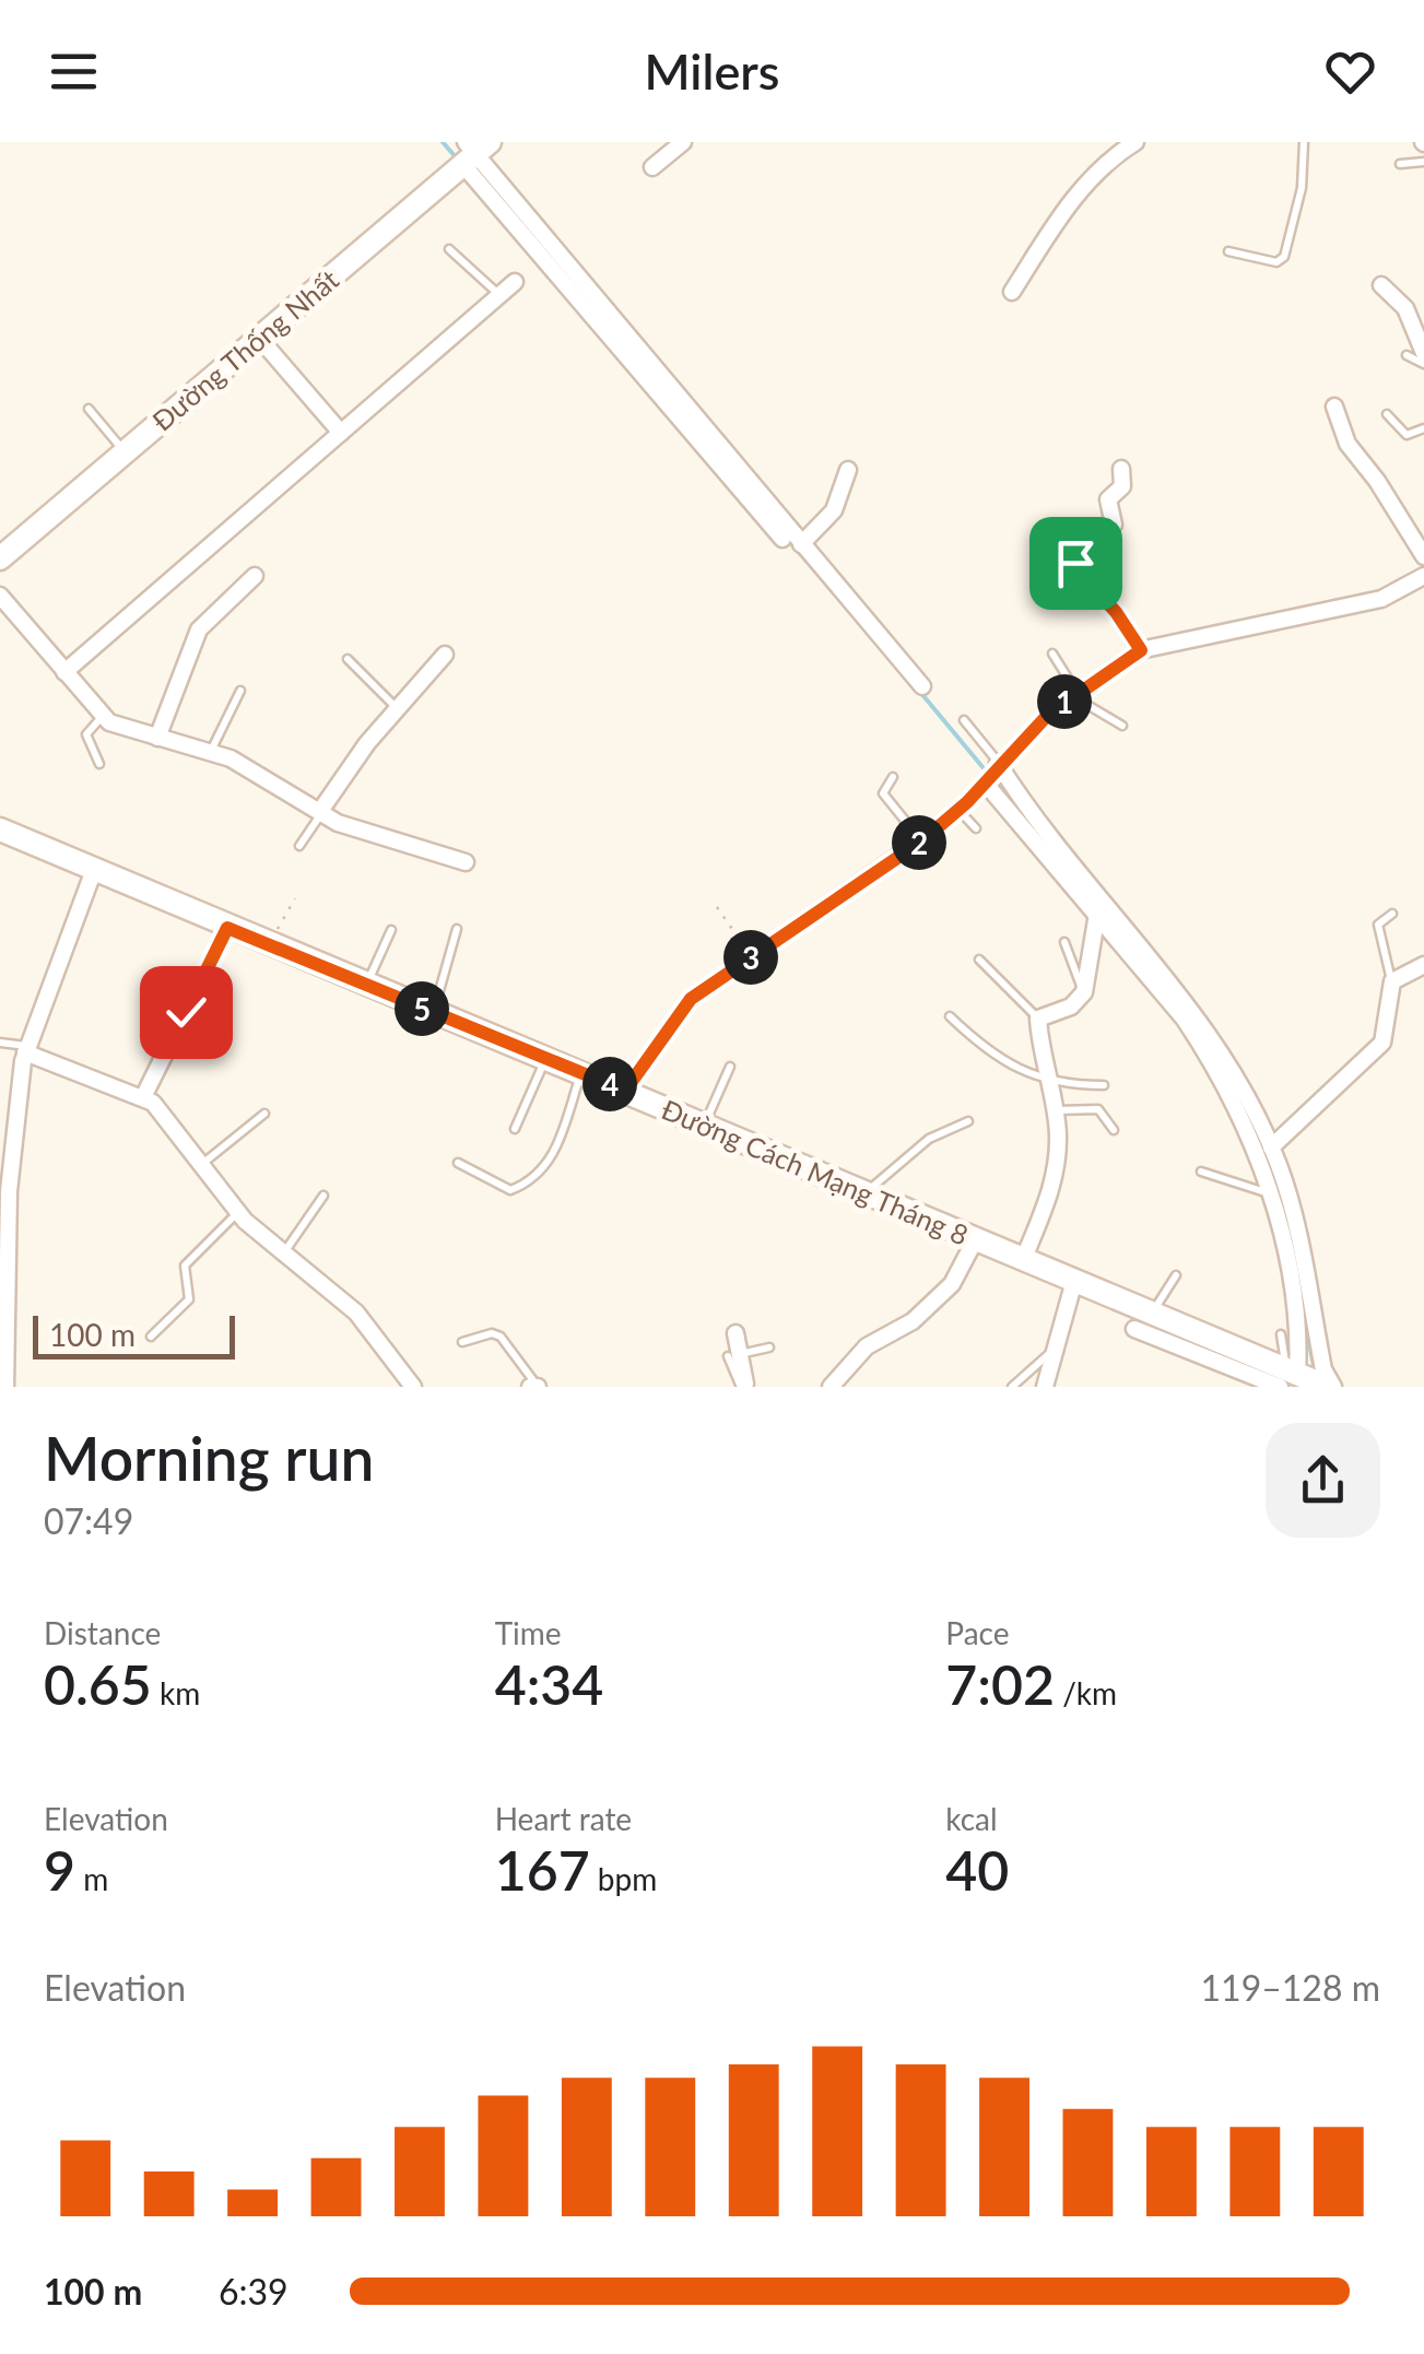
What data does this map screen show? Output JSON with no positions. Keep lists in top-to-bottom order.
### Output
{
  "streets": {
    "street": ["Đường Thống Nhất", "Đường Cách Mạng Tháng 8"]
  },
  "scale_bar": "100 m",
  "page": {
    "header": "Milers",
    "pins": [
      "1",
      "2",
      "3",
      "5",
      "4"
    ],
    "scale": "100 m",
    "heading": ["Morning run", "07:49"],
    "stats": [
      ["Distance", "0.65 km"],
      ["Time", "4:34"],
      ["Pace", "7:02 /km"],
      ["Elevation", "9 m"],
      ["Heart rate", "167 bpm"],
      ["kcal", "40"]
    ],
    "chart": ["Elevation", "119–128 m"],
    "list": [
      {
        "name": "100 m",
        "note": "6:39"
      }
    ]
  }
}
